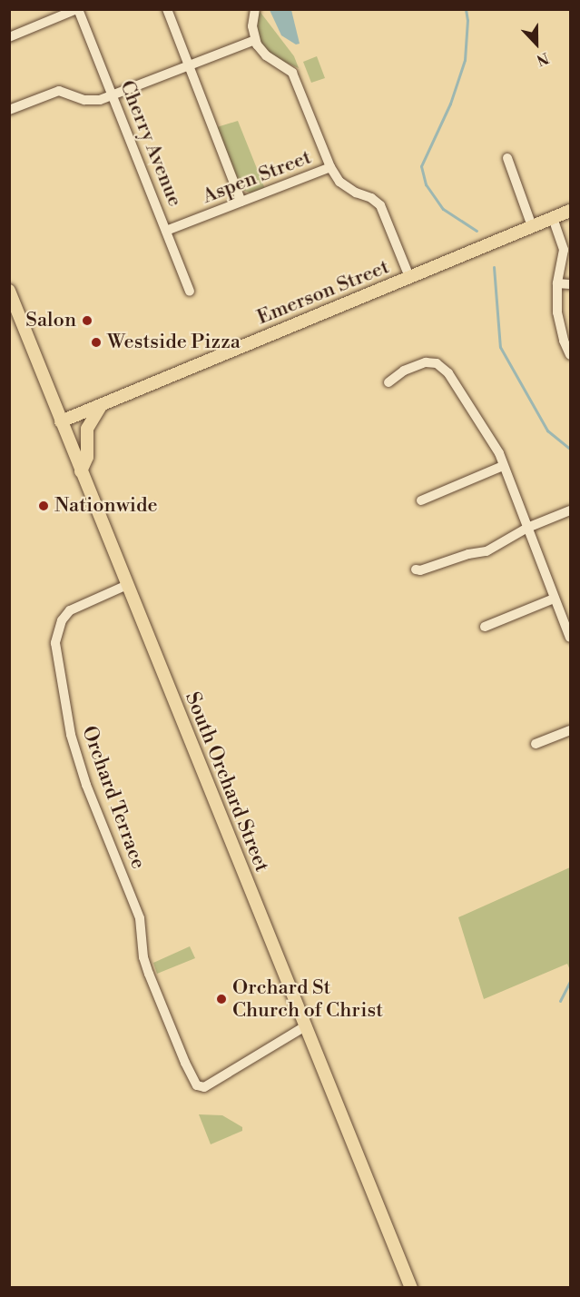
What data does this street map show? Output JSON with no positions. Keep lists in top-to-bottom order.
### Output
{
  "streets": {
    "main road": ["Emerson Street", "South Orchard Street"],
    "street": ["Cherry Avenue", "Aspen Street", "Orchard Terrace"]
  },
  "crossings": [
    ["Cherry Avenue", "Aspen Street"],
    ["Emerson Street", "South Orchard Street"],
    ["South Orchard Street", "Orchard Terrace"]
  ],
  "places": [
    "Salon",
    "Westside Pizza",
    "Nationwide",
    "Orchard St Church of Christ"
  ],
  "north": "bottom"
}
